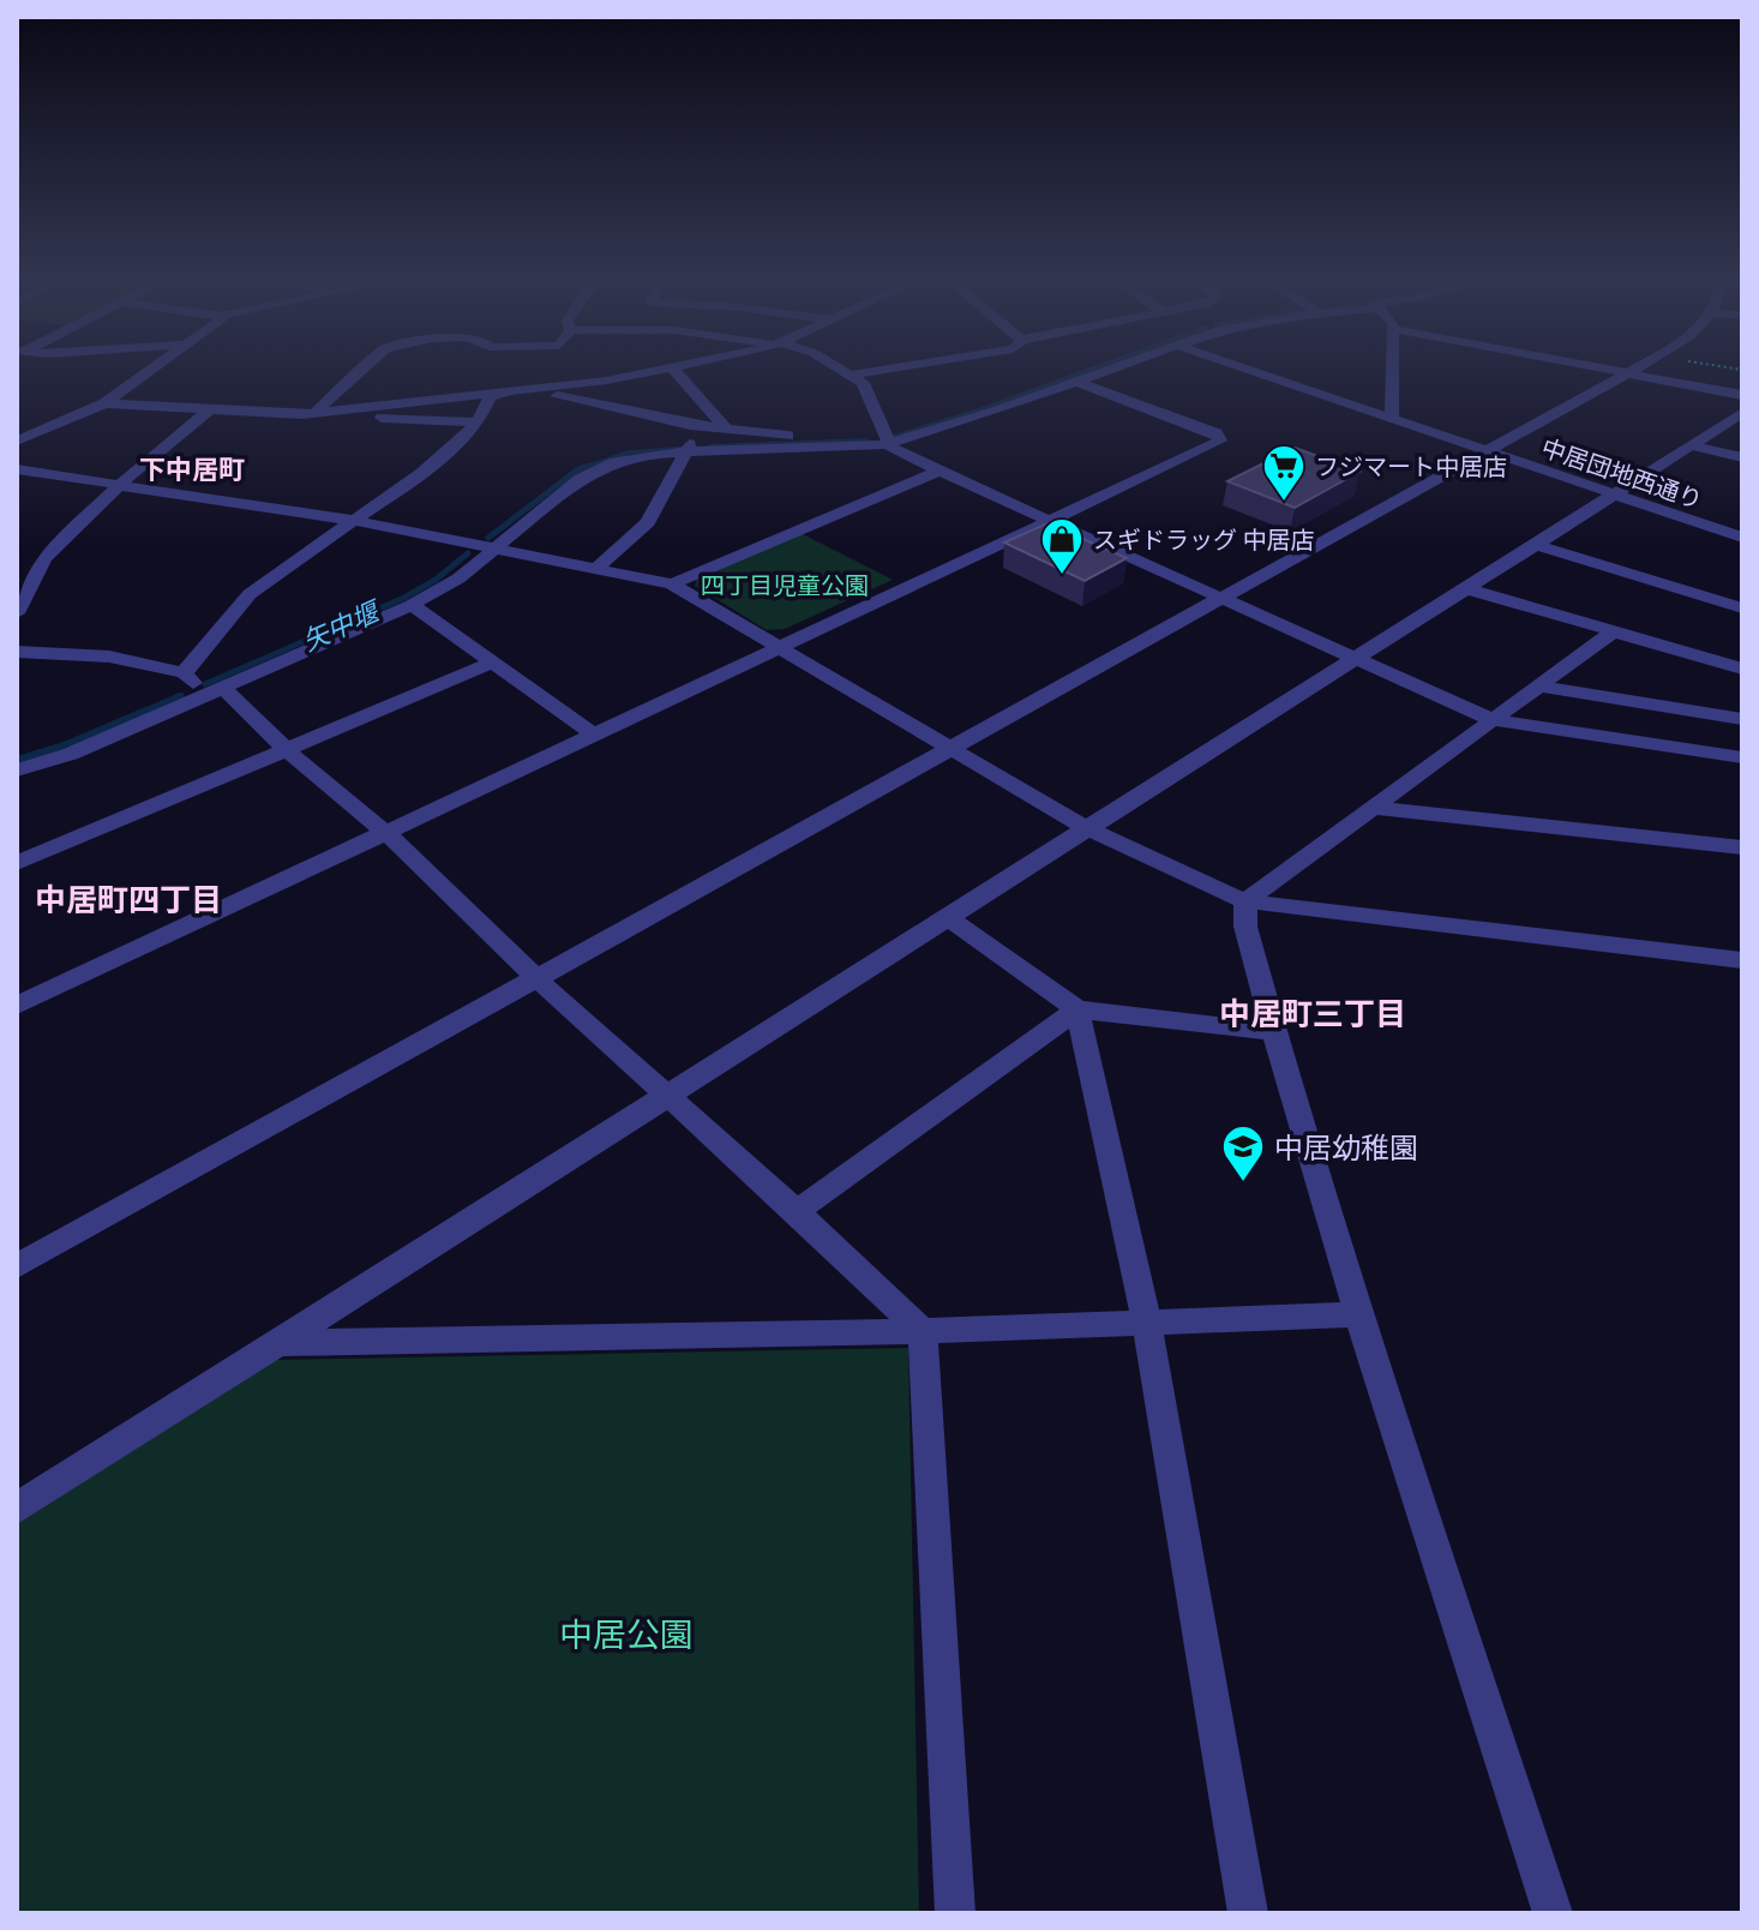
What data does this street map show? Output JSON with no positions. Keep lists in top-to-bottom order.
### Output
{
  "streets": {
    "street": ["中居団地西通り"]
  },
  "districts": ["下中居町", "中居町四丁目", "中居町三丁目"],
  "water": ["矢中堰"],
  "parks": ["四丁目児童公園", "中居公園"],
  "places": {
    "supermarket": ["フジマート中居店"],
    "shop": ["スギドラッグ 中居店"],
    "school or university": ["中居幼稚園"]
  }
}
